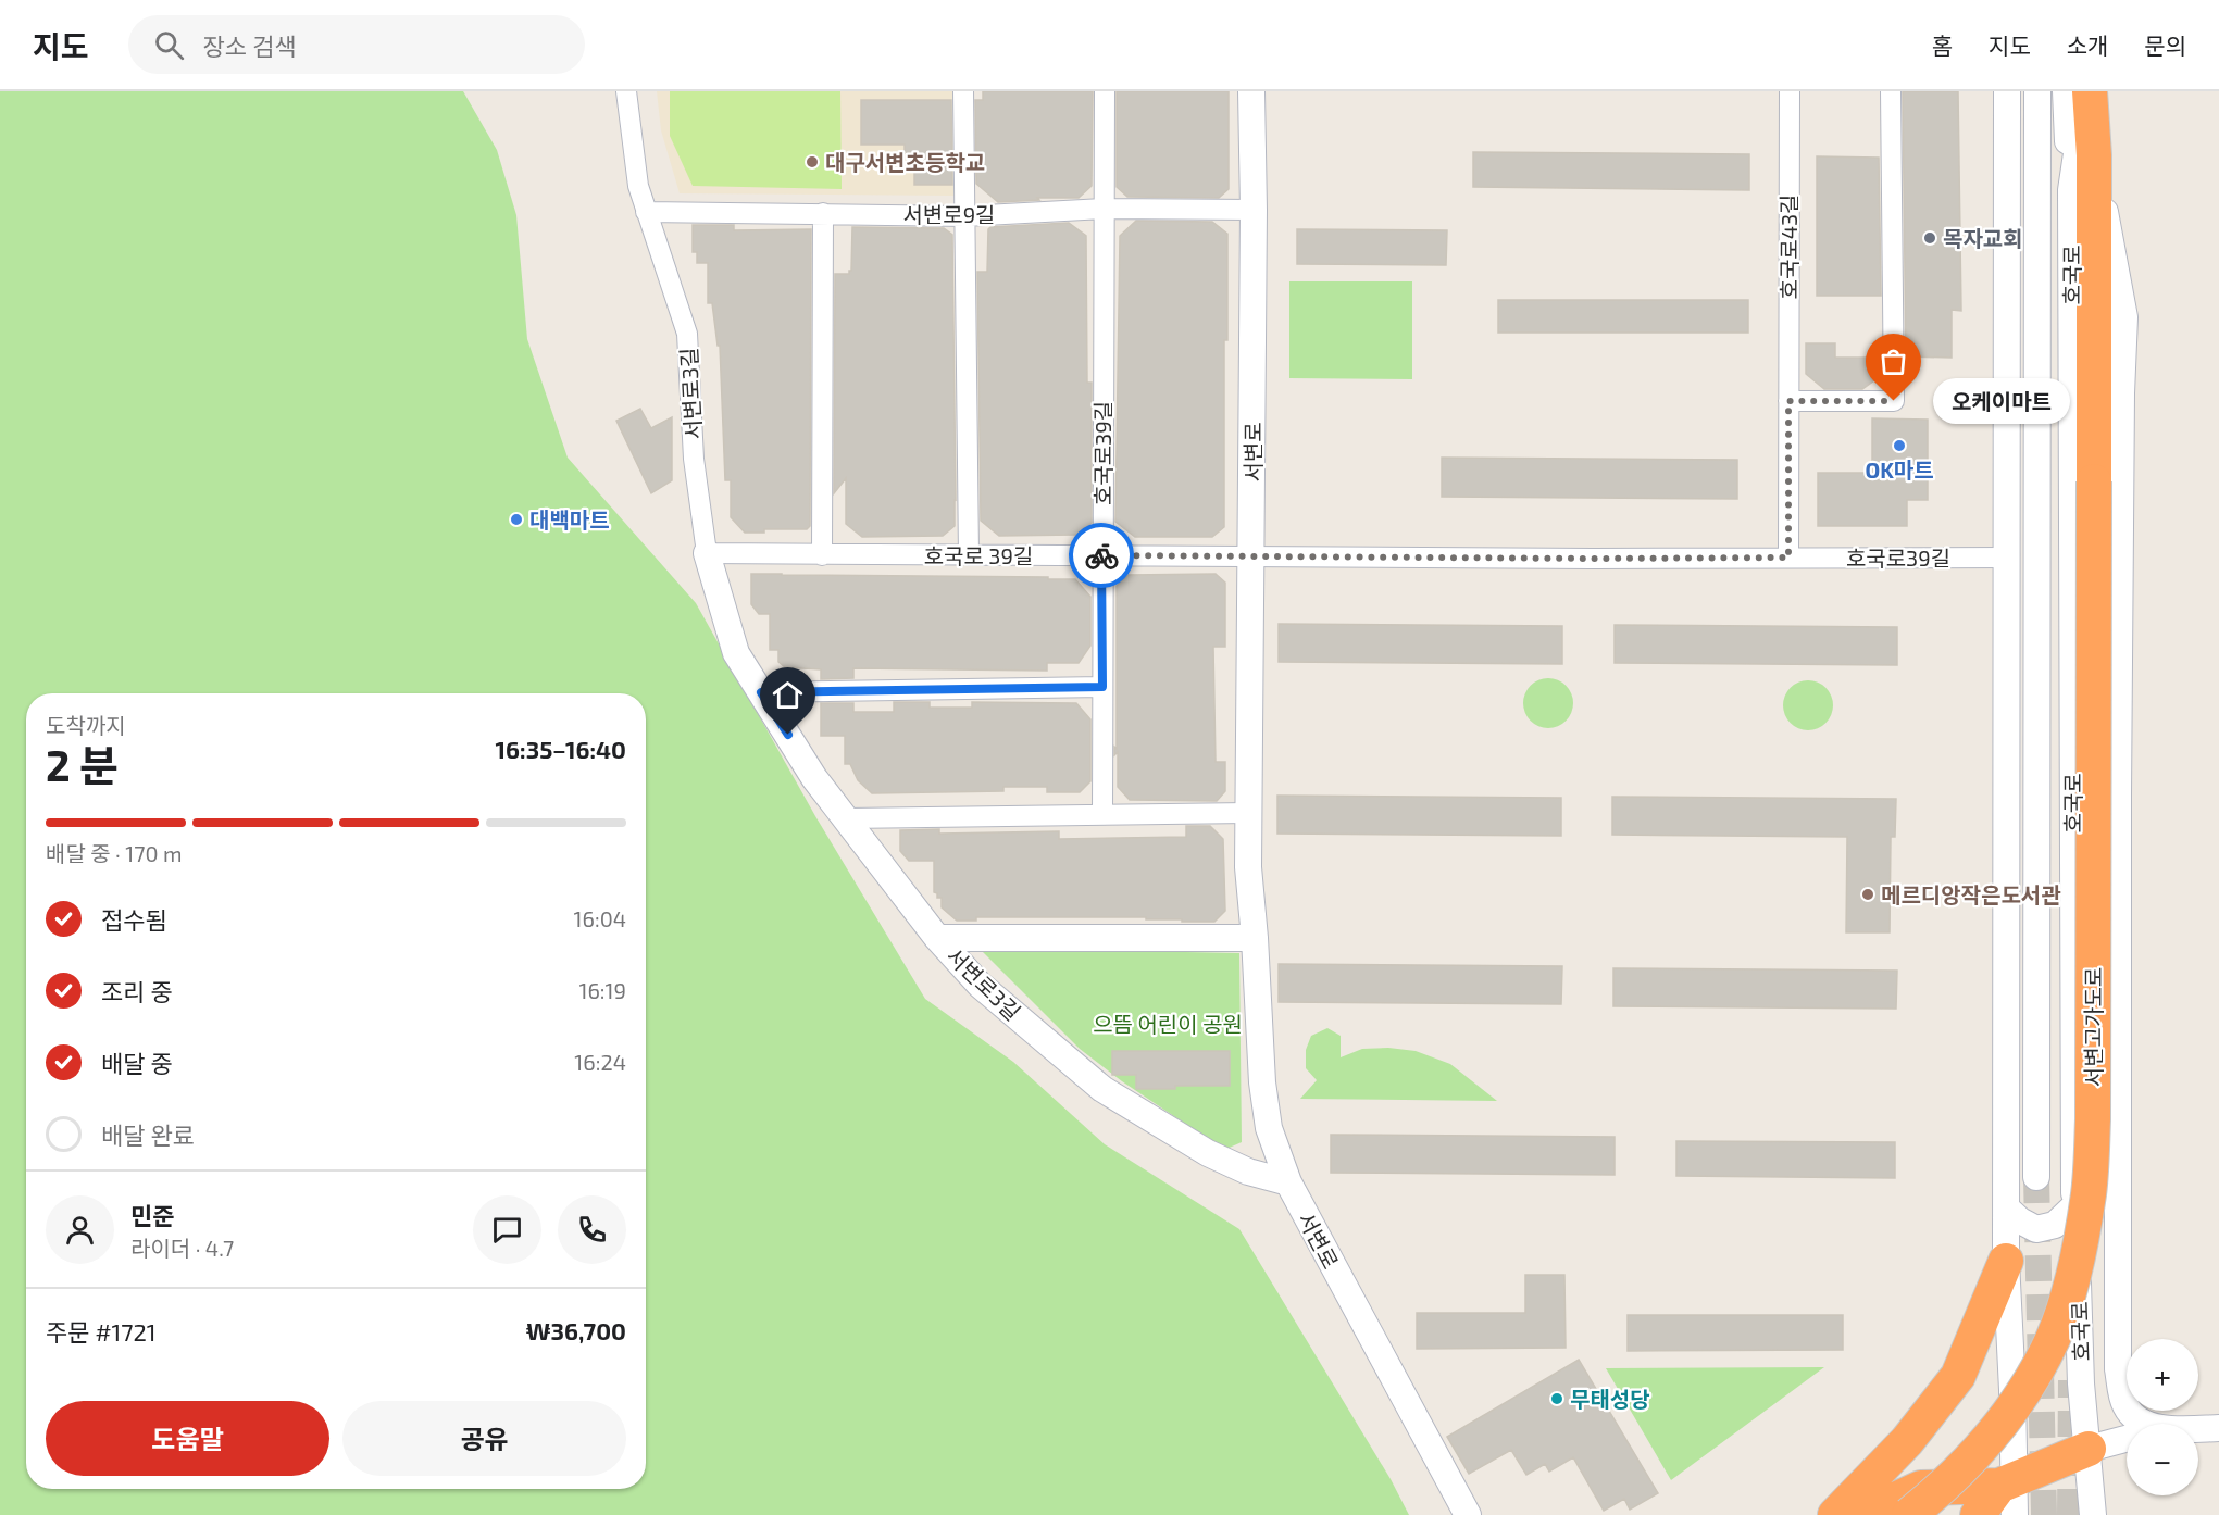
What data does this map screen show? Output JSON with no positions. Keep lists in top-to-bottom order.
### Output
{
  "streets": {
    "highway": ["서변고가도로"],
    "main road": ["호국로", "서변로3길", "서변로"],
    "street": [
      "서변로9길",
      "호국로43길",
      "호국로39길",
      "호국로 39길"
    ]
  },
  "crossings": [
    ["서변로9길", "서변로3길"],
    ["서변로9길", "서변로"],
    ["서변로9길", "호국로39길"],
    ["호국로", "서변고가도로"],
    ["서변로3길", "서변로"],
    ["서변로3길", "호국로 39길"],
    ["서변로", "호국로39길"],
    ["서변로", "호국로 39길"],
    ["호국로39길", "호국로 39길"]
  ],
  "parks": ["으뜸 어린이 공원"],
  "places": [
    "대구서변초등학교",
    "목자교회",
    "오케이마트",
    "OK마트",
    "대백마트",
    "메르디앙작은도서관",
    "무태성당"
  ],
  "page": {
    "header": "지도",
    "search": "장소 검색",
    "nav": [
      "홈",
      "지도",
      "소개",
      "문의"
    ],
    "bubble": "오케이마트",
    "heading": ["2 분", "도착까지", "16:35–16:40"],
    "panel": [
      "민준",
      "라이더 · 4.7",
      "주문 #1721",
      "₩36,700"
    ],
    "bar": "배달 중 · 170 m",
    "list": [
      ["접수됨", "16:04"],
      ["조리 중", "16:19"],
      ["배달 중", "16:24"],
      "배달 완료"
    ],
    "map_buttons": ["+", "−"],
    "buttons": ["도움말", "공유"]
  }
}
